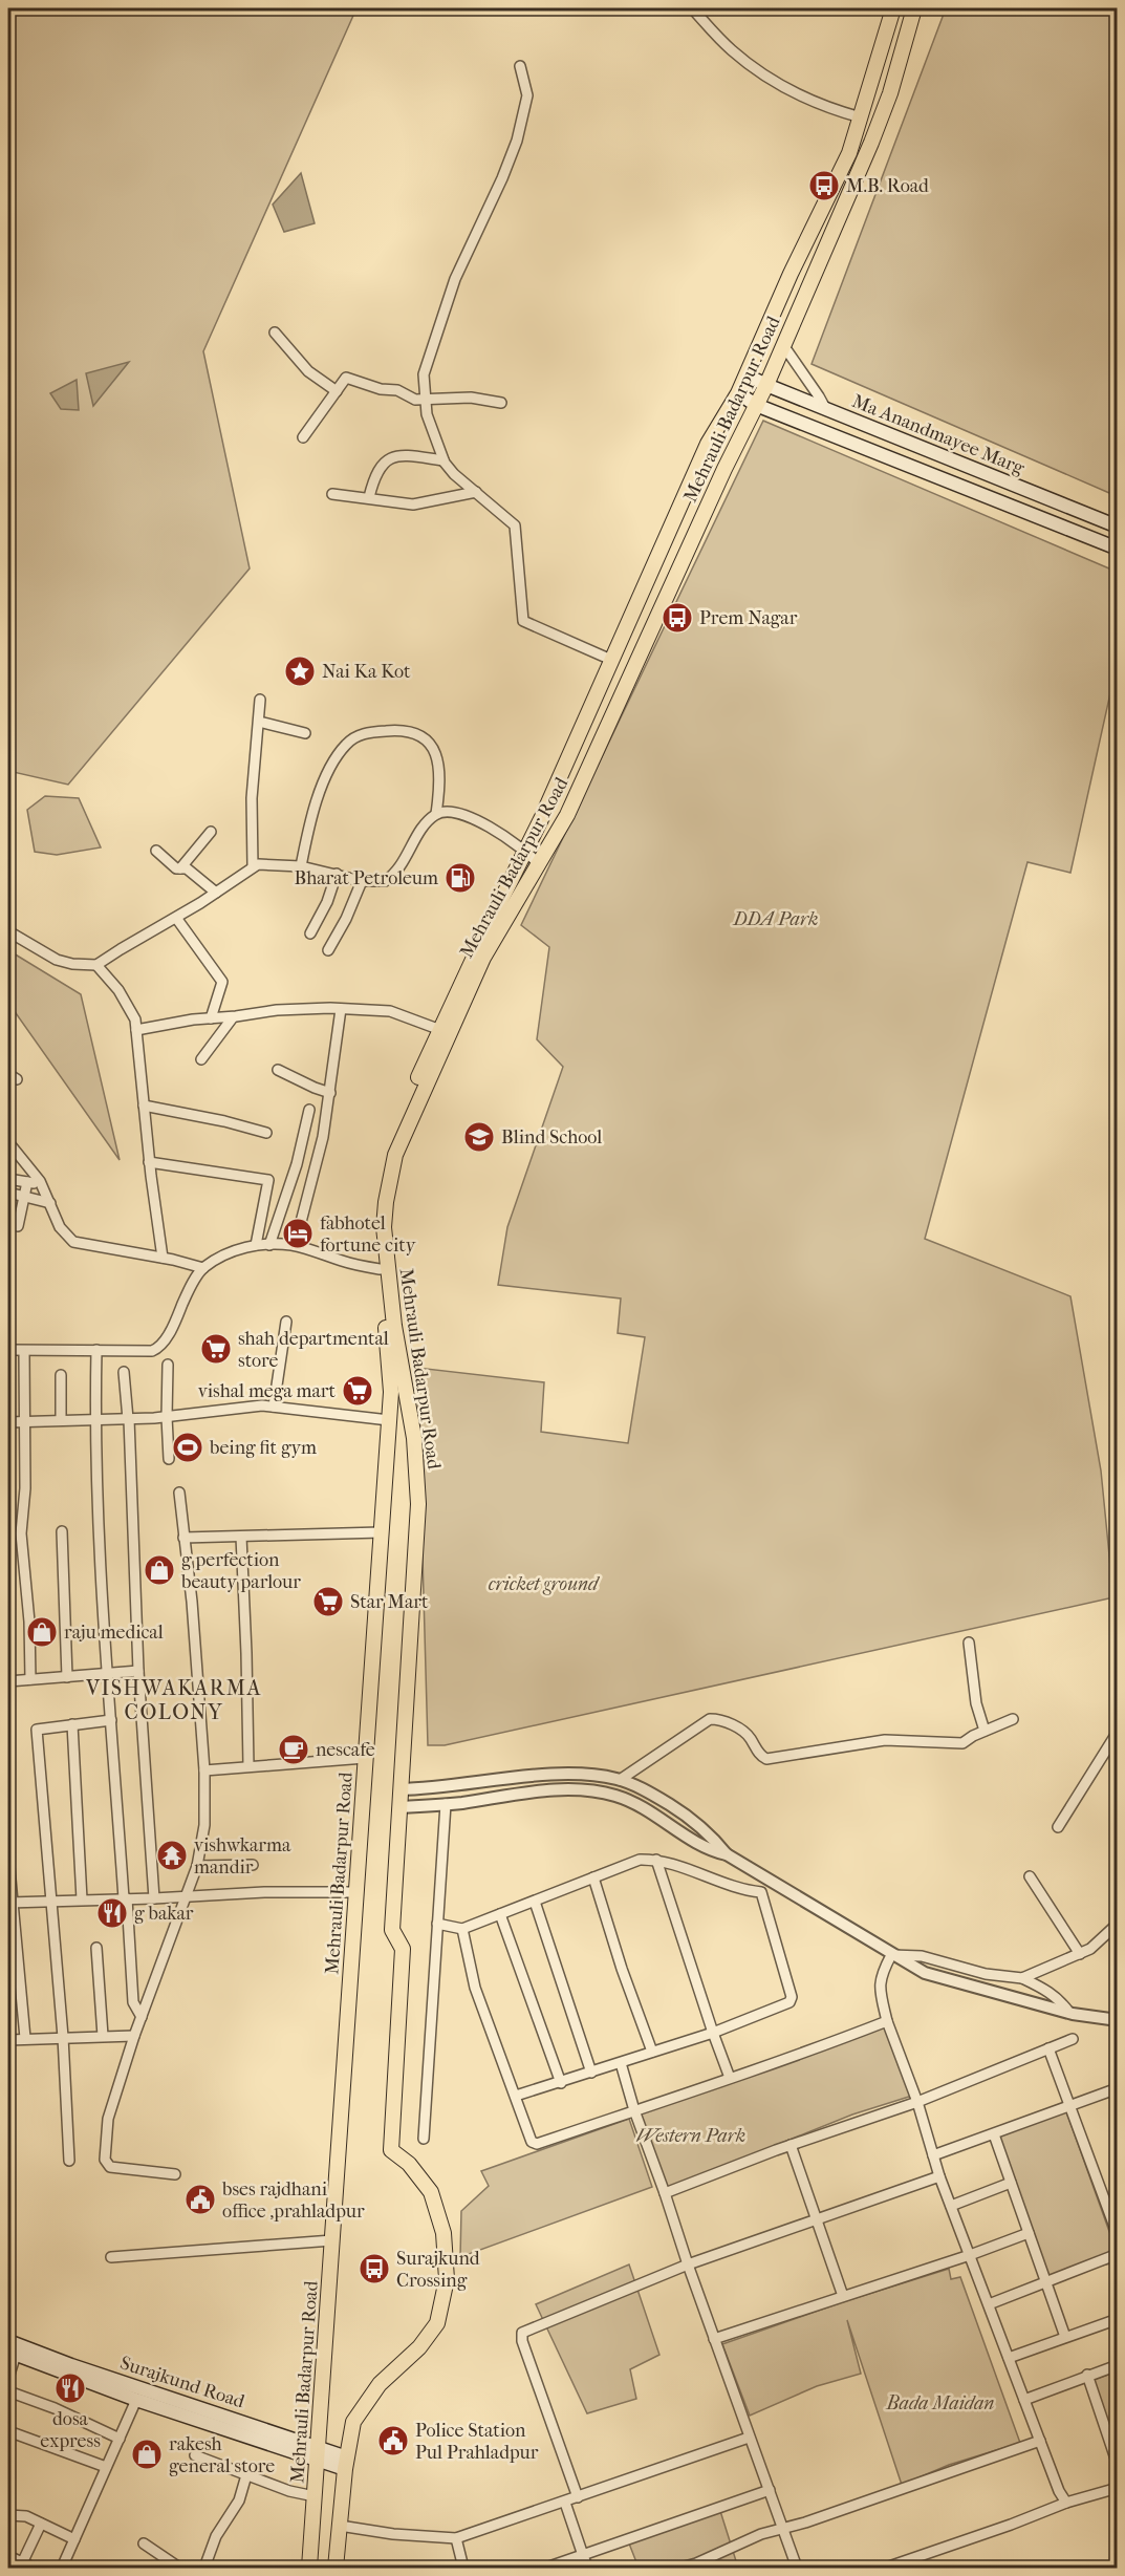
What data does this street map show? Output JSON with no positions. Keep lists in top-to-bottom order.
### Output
{
  "streets": {
    "main road": ["Mehrauli Badarpur Road", "Ma Anandmayee Marg", "Surajkund Road"]
  },
  "crossings": [
    ["Mehrauli Badarpur Road", "Ma Anandmayee Marg"],
    ["Mehrauli Badarpur Road", "Surajkund Road"]
  ],
  "districts": ["VISHWAKARMA COLONY"],
  "parks": [
    "DDA Park",
    "cricket ground",
    "Western Park",
    "Bada Maidan"
  ],
  "places": {
    "bus stop": ["M.B. Road", "Prem Nagar", "Surajkund Crossing"],
    "place": ["Nai Ka Kot"],
    "fuel station": ["Bharat Petroleum"],
    "school or university": ["Blind School"],
    "hotel": ["fabhotel fortune city"],
    "supermarket": ["shah departmental store", "vishal mega mart", "Star Mart"],
    "sports": ["being fit gym"],
    "shop": ["g perfection beauty parlour", "raju medical", "rakesh general store"],
    "cafe": ["nescafe"],
    "temple": ["vishwkarma mandir"],
    "restaurant": ["g bakar", "dosa express"],
    "public building": ["bses rajdhani office ,prahladpur", "Police Station Pul Prahladpur"]
  }
}
